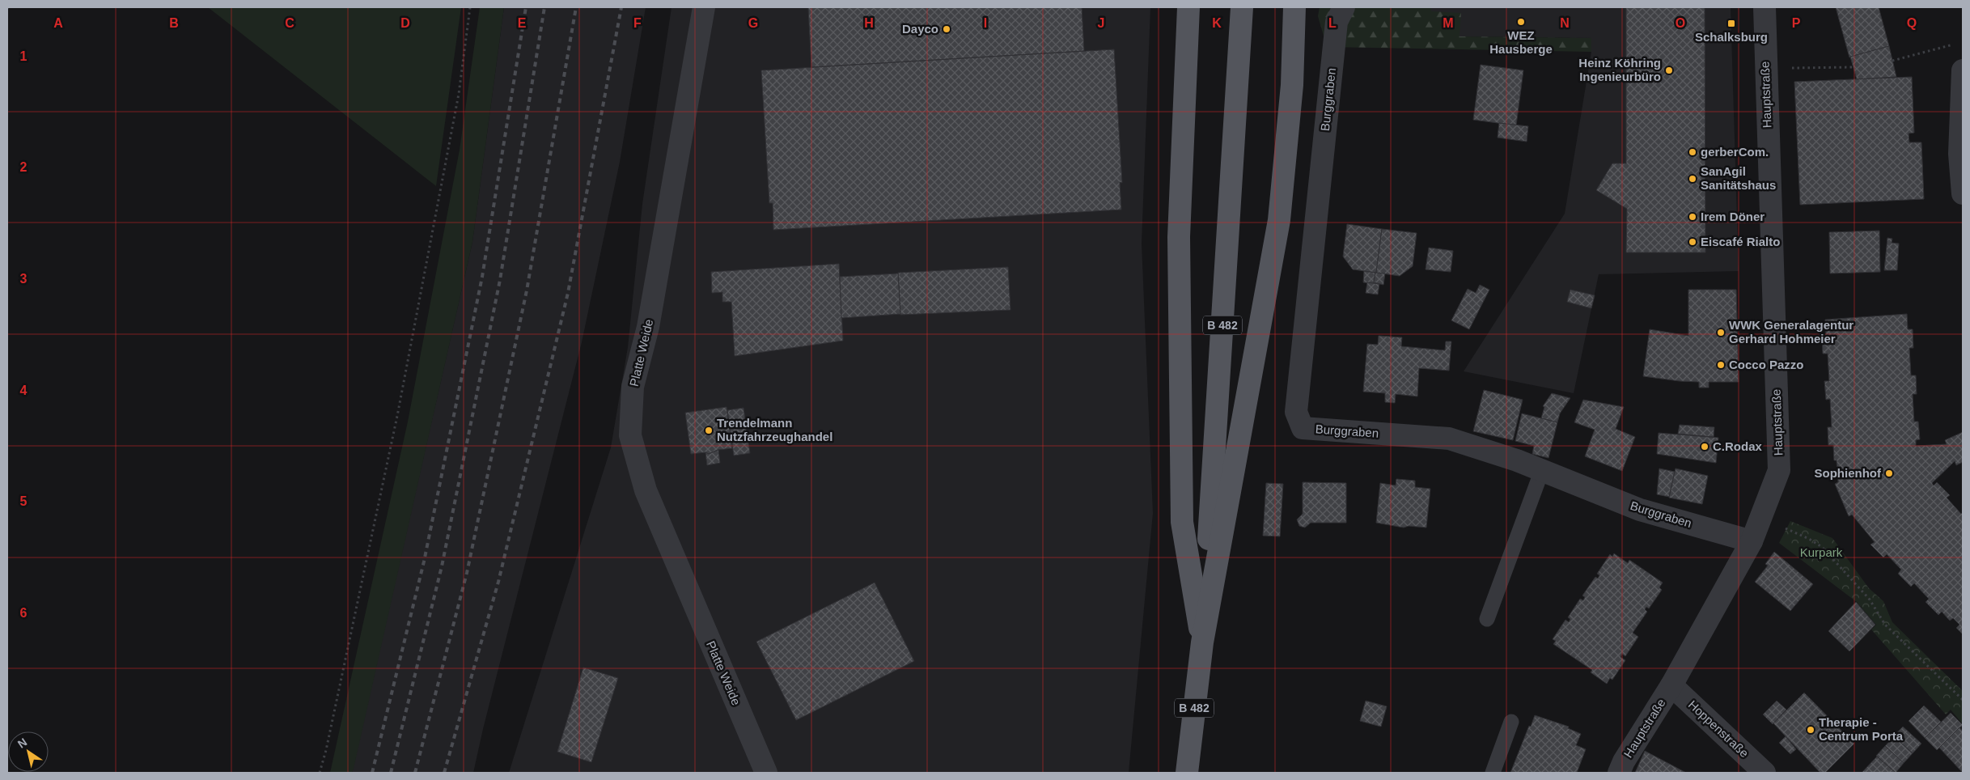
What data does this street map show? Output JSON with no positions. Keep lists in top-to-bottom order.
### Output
{
  "streets": {
    "main road": ["B 482"],
    "street": [
      "Hauptstraße",
      "Burggraben",
      "Platte Weide",
      "Hoppenstraße"
    ]
  },
  "crossings": [
    ["Hauptstraße", "Burggraben"],
    ["Hauptstraße", "Hoppenstraße"]
  ],
  "parks": ["Kurpark"],
  "places": {
    "other": [
      "WEZ Hausberge",
      "Dayco",
      "Heinz Köhring Ingenieurbüro",
      "gerberCom.",
      "SanAgil Sanitätshaus",
      "Irem Döner",
      "Eiscafé Rialto",
      "WWK Generalagentur Gerhard Hohmeier",
      "Cocco Pazzo",
      "Trendelmann Nutzfahrzeughandel",
      "C.Rodax",
      "Sophienhof",
      "Therapie - Centrum Porta"
    ],
    "transit": ["Schalksburg"]
  },
  "north": "top left",
  "grid": {
    "columns": [
      "A",
      "B",
      "C",
      "D",
      "E",
      "F",
      "G",
      "H",
      "I",
      "J",
      "K",
      "L",
      "M",
      "N",
      "O",
      "P",
      "Q"
    ],
    "rows": [
      "1",
      "2",
      "3",
      "4",
      "5",
      "6"
    ]
  }
}
